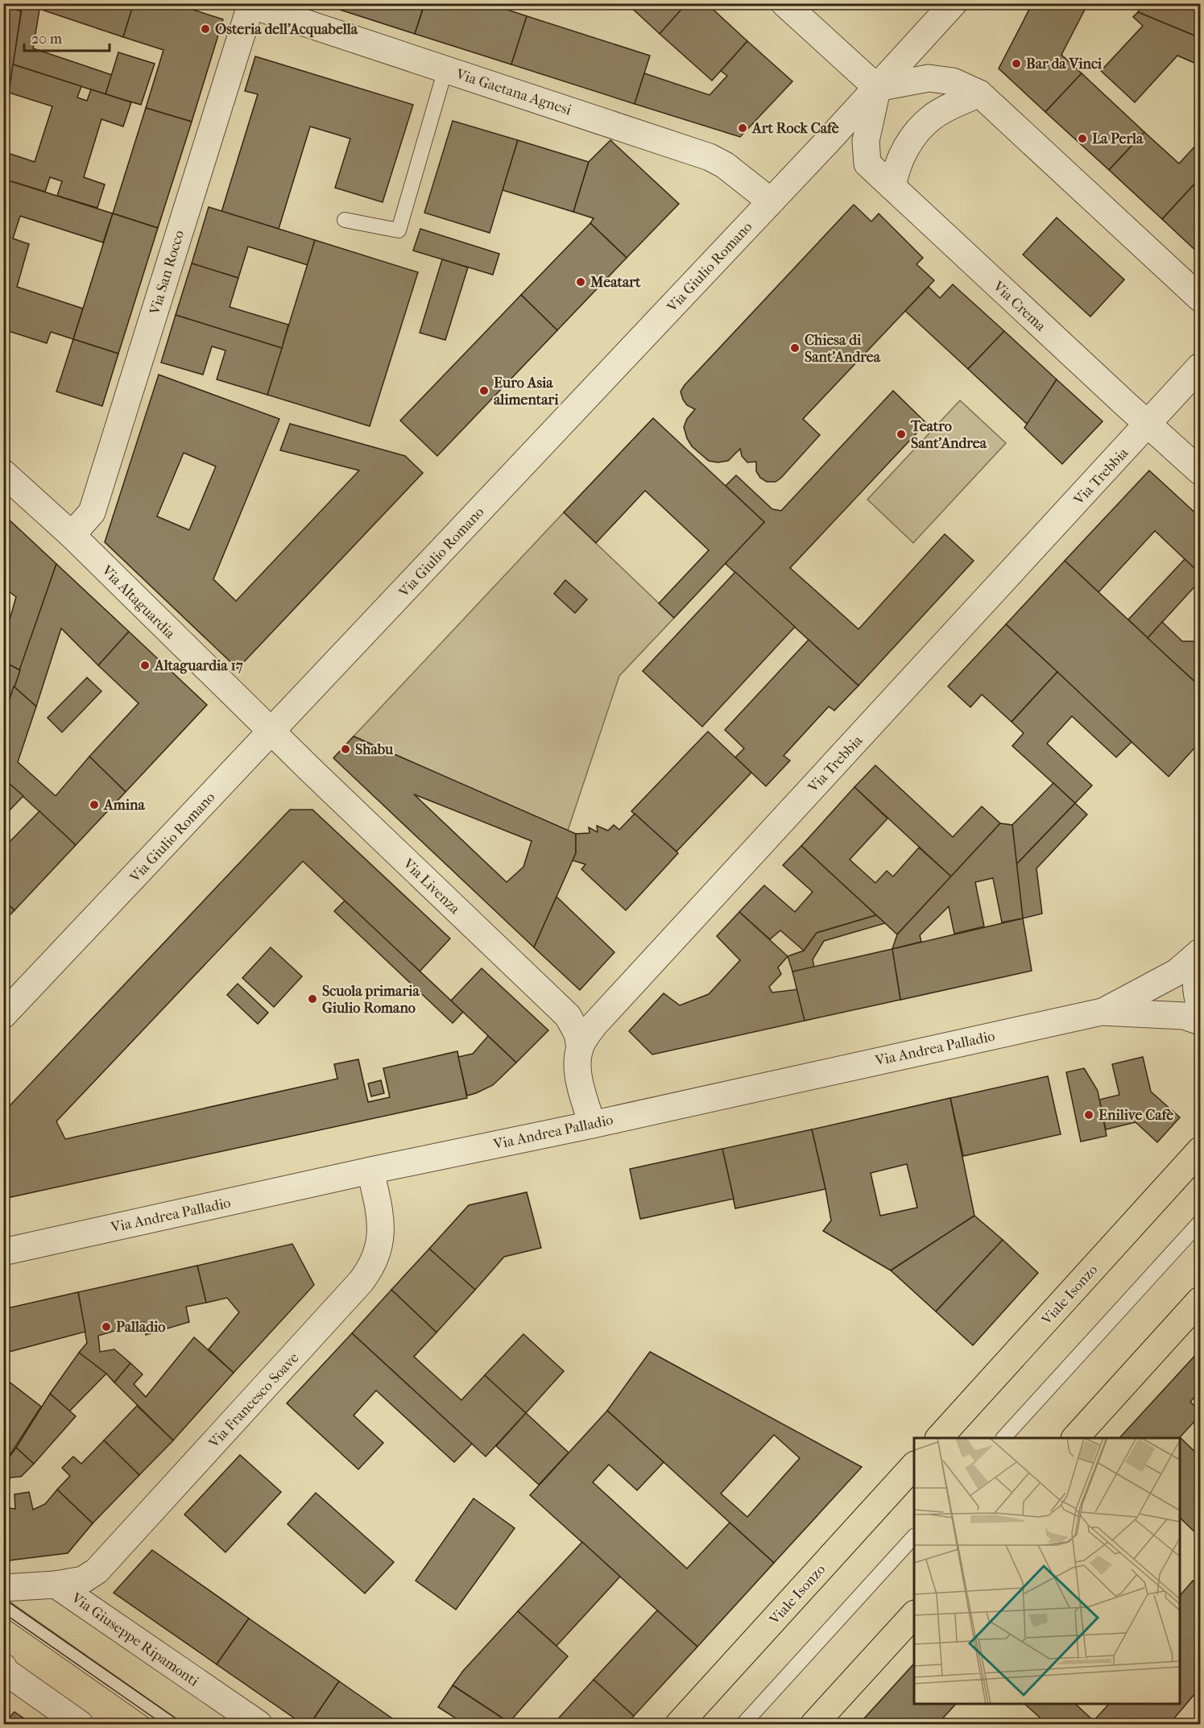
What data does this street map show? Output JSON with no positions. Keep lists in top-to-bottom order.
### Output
{
  "streets": {
    "main road": ["Viale Isonzo"],
    "street": [
      "Via Gaetana Agnesi",
      "Via Giulio Romano",
      "Via San Rocco",
      "Via Crema",
      "Via Trebbia",
      "Via Altaguardia",
      "Via Livenza",
      "Via Andrea Palladio",
      "Via Francesco Soave",
      "Via Giuseppe Ripamonti"
    ]
  },
  "crossings": [
    ["Via Gaetana Agnesi", "Via Giulio Romano"],
    ["Via Gaetana Agnesi", "Via San Rocco"],
    ["Via Giulio Romano", "Via Crema"],
    ["Via Giulio Romano", "Via Altaguardia"],
    ["Via Giulio Romano", "Via Livenza"],
    ["Via San Rocco", "Via Altaguardia"],
    ["Via Crema", "Via Trebbia"],
    ["Via Trebbia", "Via Livenza"],
    ["Via Trebbia", "Via Andrea Palladio"],
    ["Via Altaguardia", "Via Livenza"],
    ["Via Andrea Palladio", "Via Francesco Soave"],
    ["Via Francesco Soave", "Via Giuseppe Ripamonti"]
  ],
  "places": [
    "Osteria dell'Acquabella",
    "Bar da Vinci",
    "Art Rock Cafè",
    "La Perla",
    "Meatart",
    "Chiesa di Sant'Andrea",
    "Euro Asia alimentari",
    "Teatro Sant'Andrea",
    "Altaguardia 17",
    "Shabu",
    "Amina",
    "Scuola primaria Giulio Romano",
    "Enilive Cafè",
    "Palladio"
  ],
  "scale_bar": "20 m"
}
